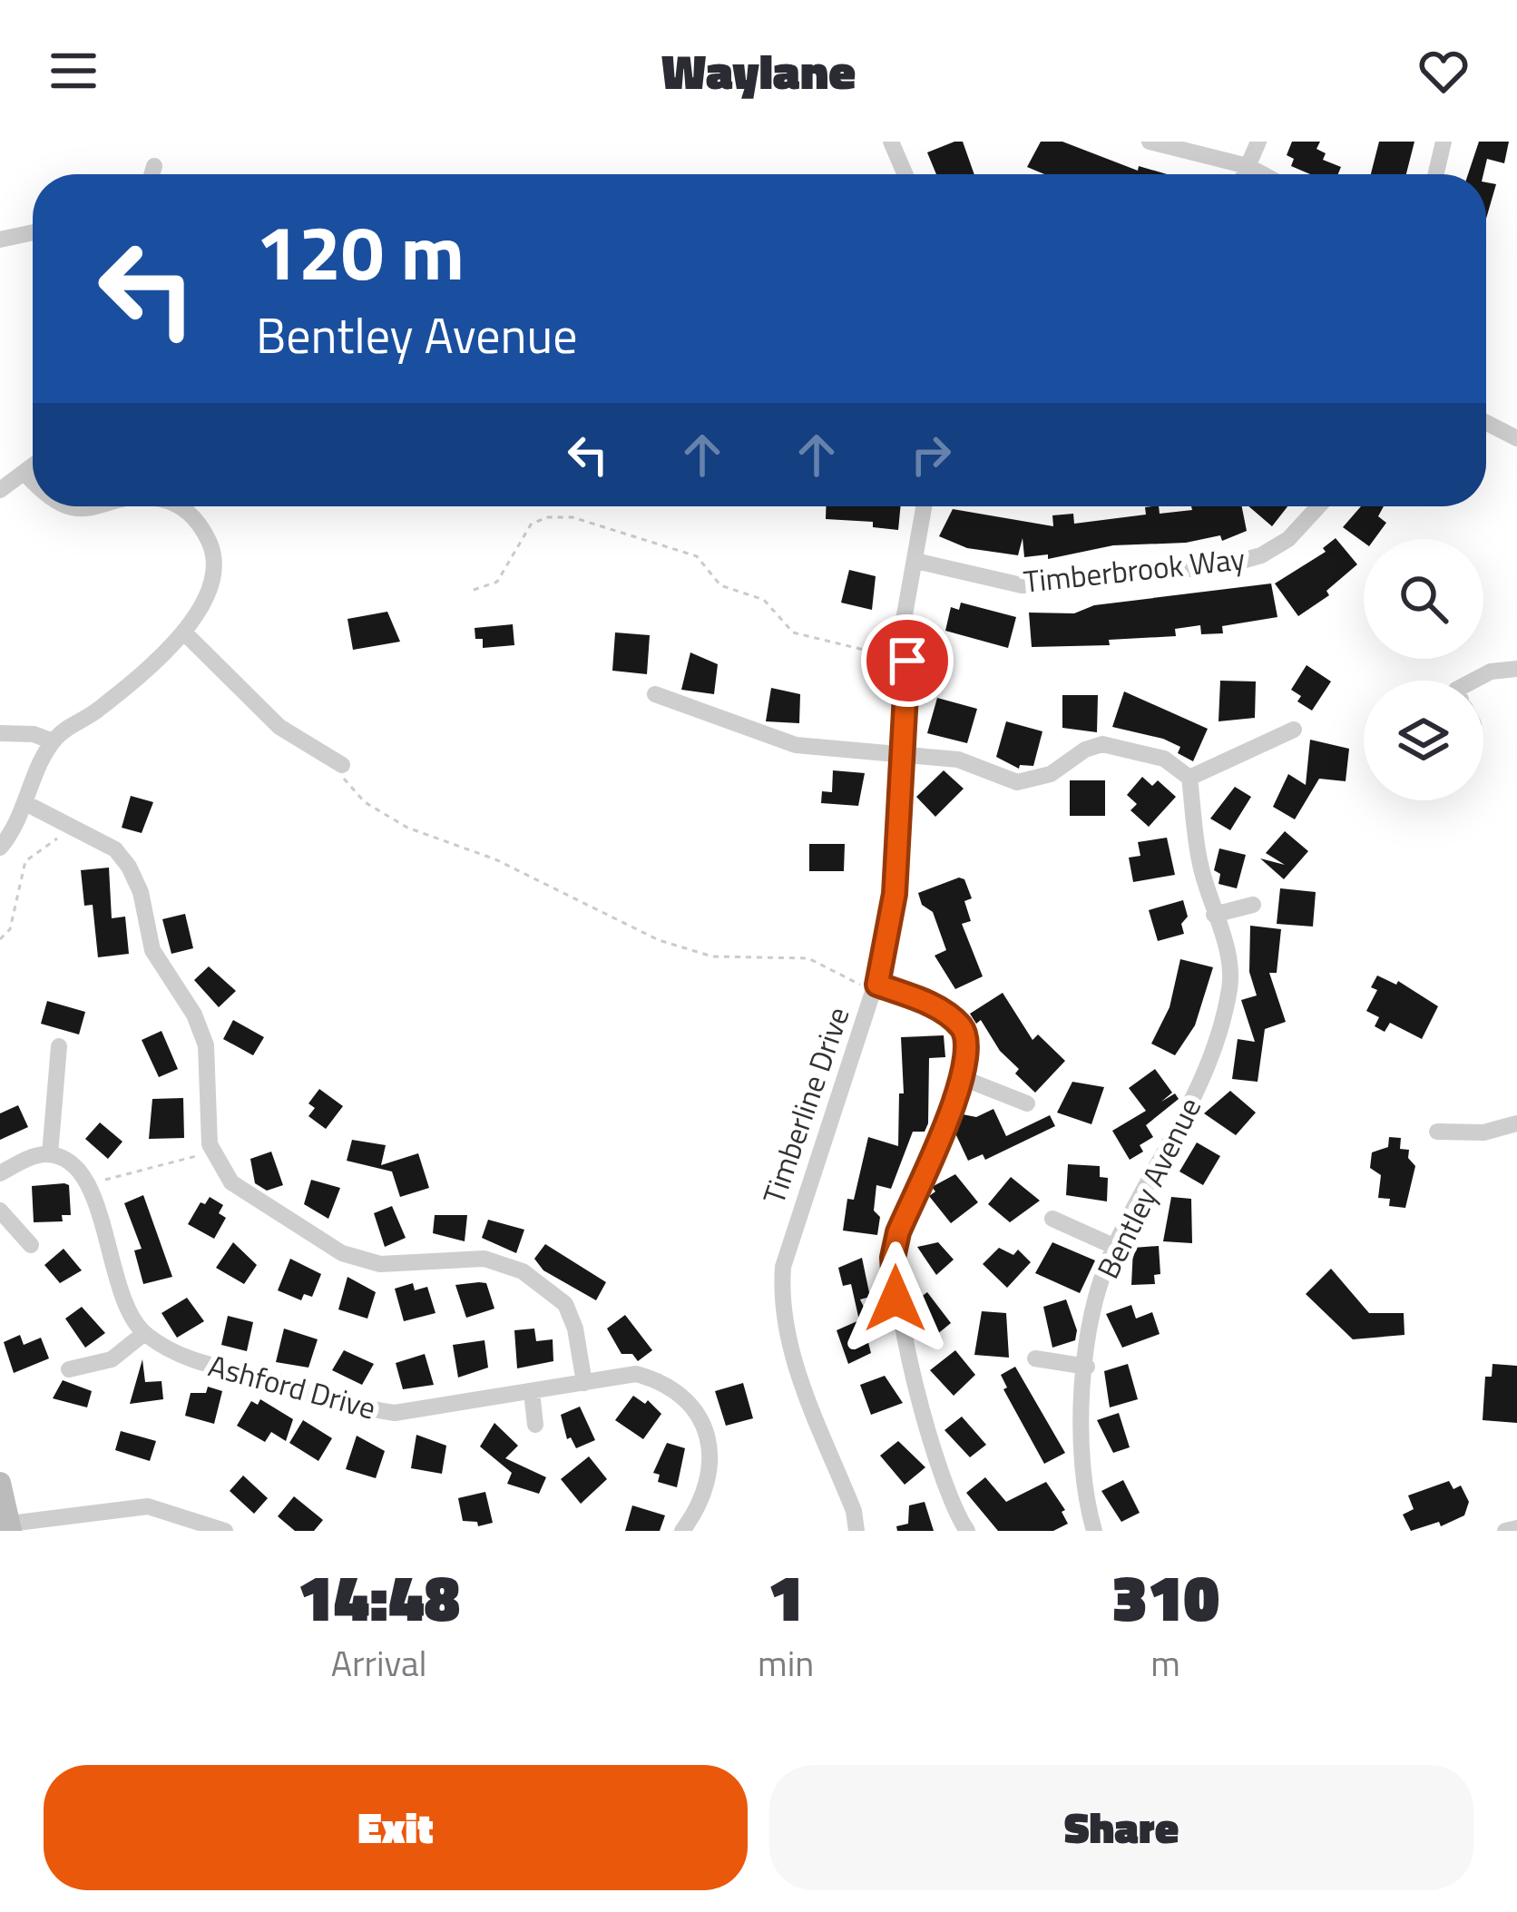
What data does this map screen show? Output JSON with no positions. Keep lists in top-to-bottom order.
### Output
{
  "streets": {
    "street": [
      "Timberbrook Way",
      "Timberline Drive",
      "Bentley Avenue",
      "Ashford Drive"
    ]
  },
  "crossings": [
    ["Timberbrook Way", "Timberline Drive"]
  ],
  "page": {
    "header": "Waylane",
    "turn": ["120 m", "Bentley Avenue"],
    "eta": [
      "14:48",
      "Arrival",
      "1",
      "min",
      "310",
      "m"
    ],
    "buttons": ["Exit", "Share"]
  }
}
